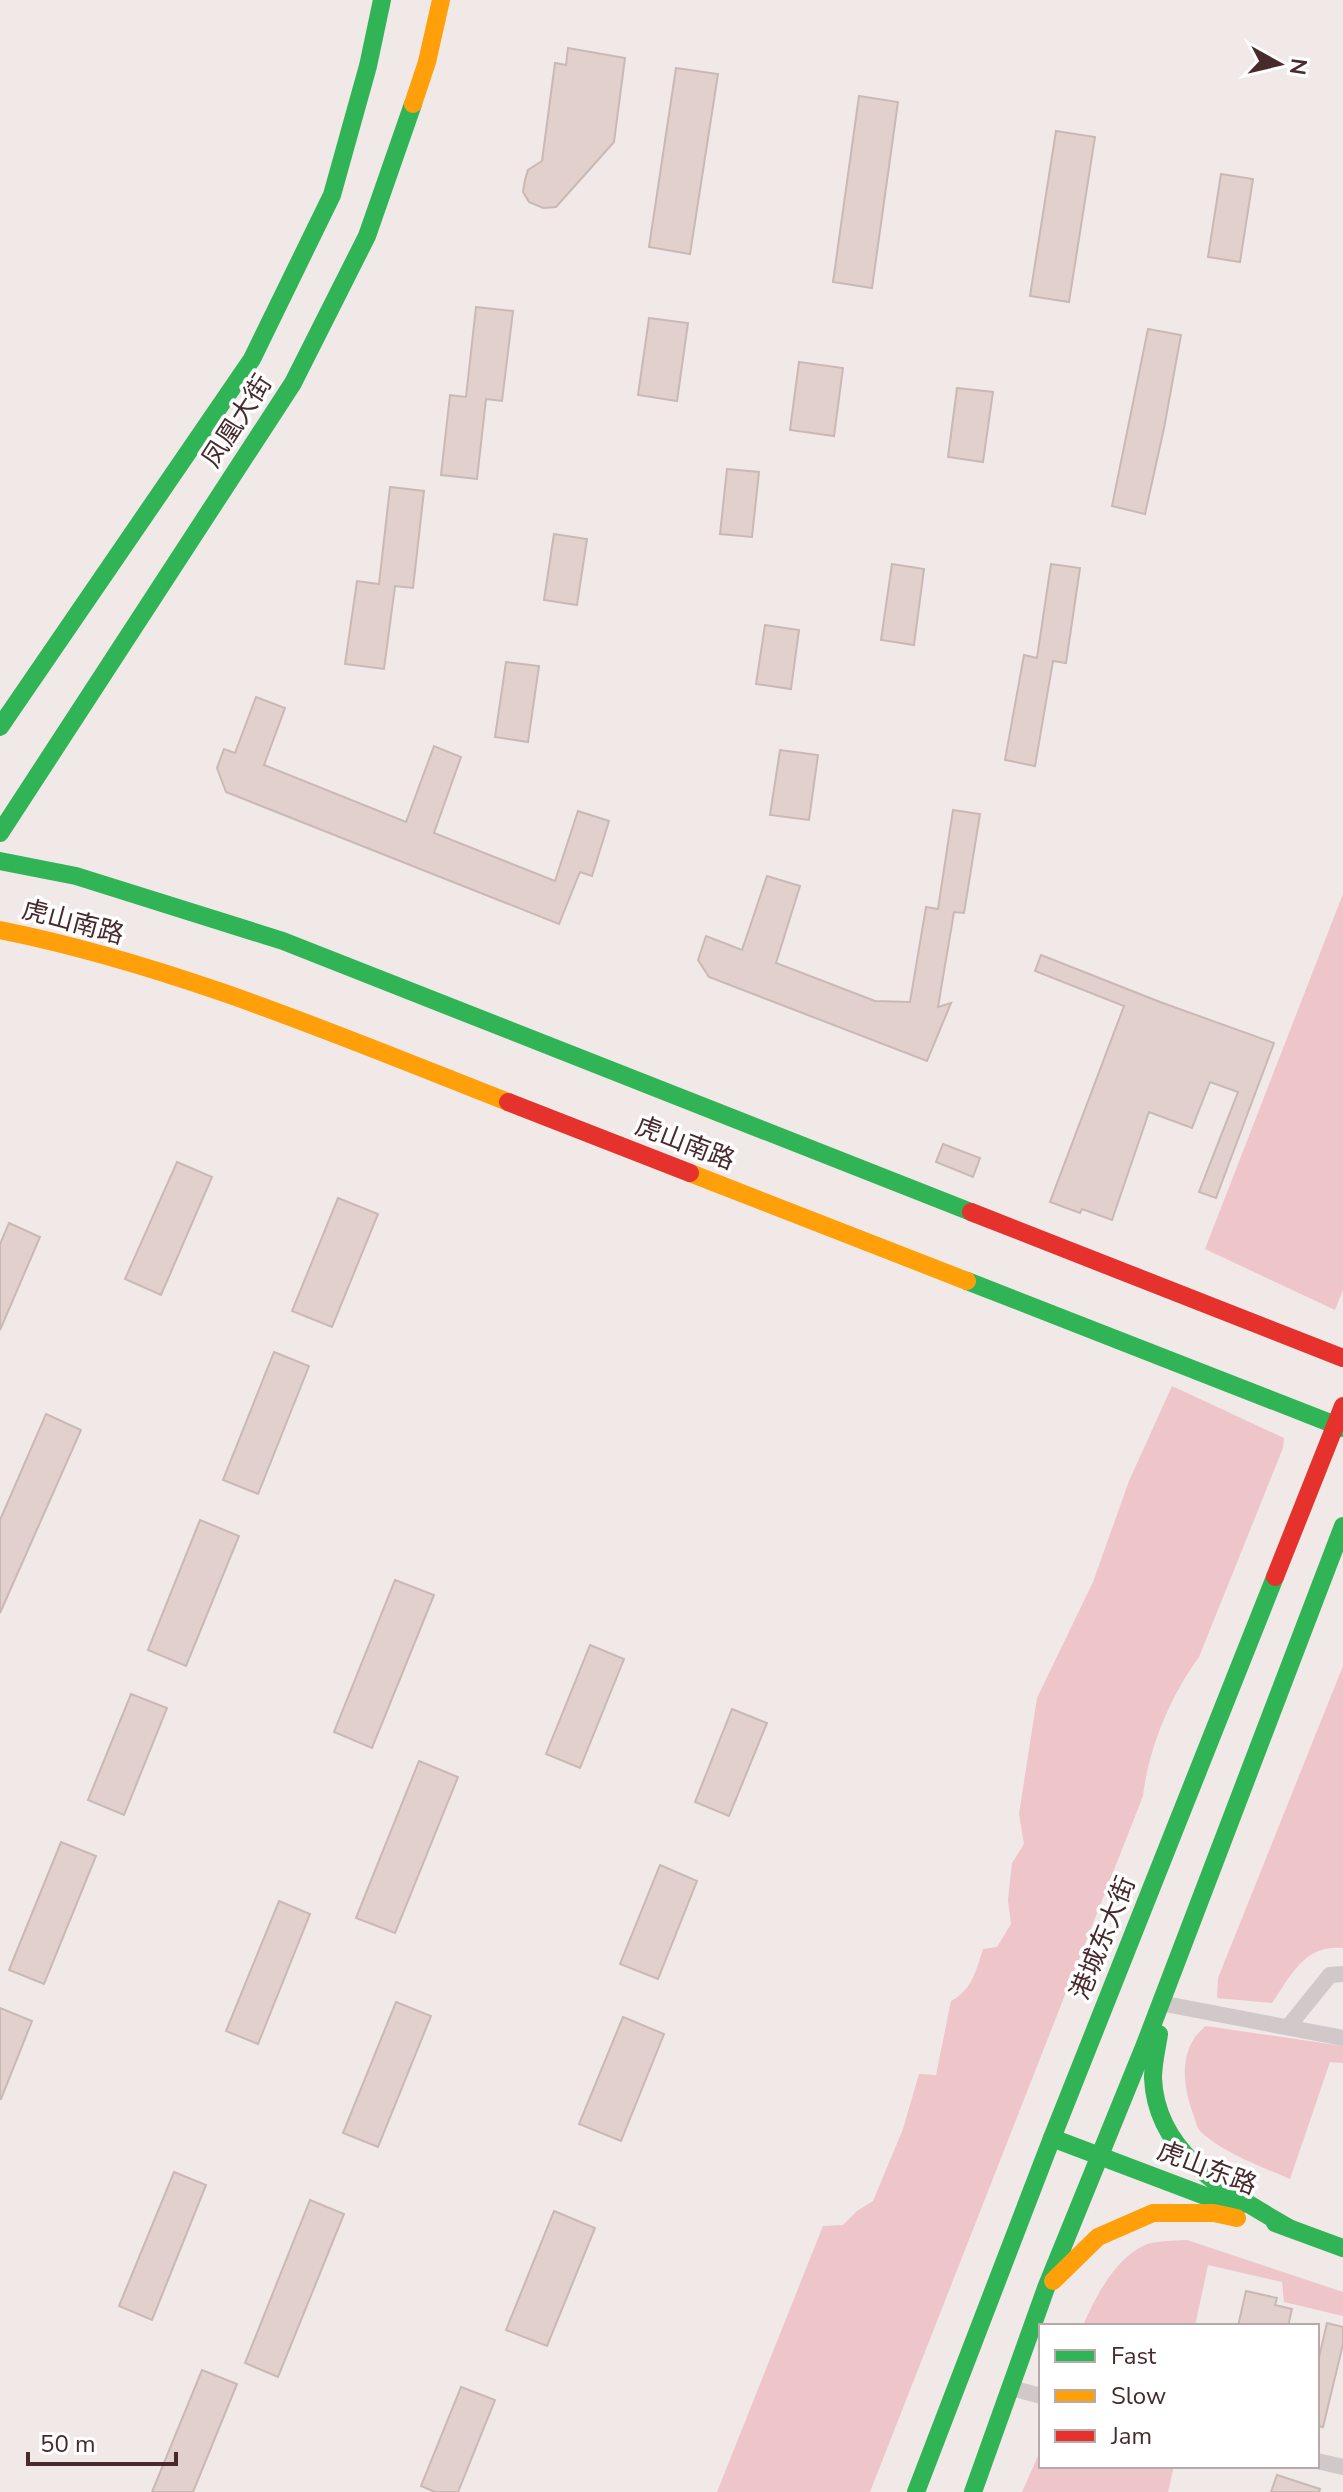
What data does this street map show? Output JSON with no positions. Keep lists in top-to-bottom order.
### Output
{
  "streets": {
    "main road": [
      "凤凰大街",
      "虎山南路",
      "港城东大街",
      "虎山东路"
    ]
  },
  "crossings": [
    ["虎山南路", "港城东大街"],
    ["港城东大街", "虎山东路"]
  ],
  "legend": ["Fast", "Slow", "Jam"],
  "scale_bar": "50 m",
  "north": "right"
}
